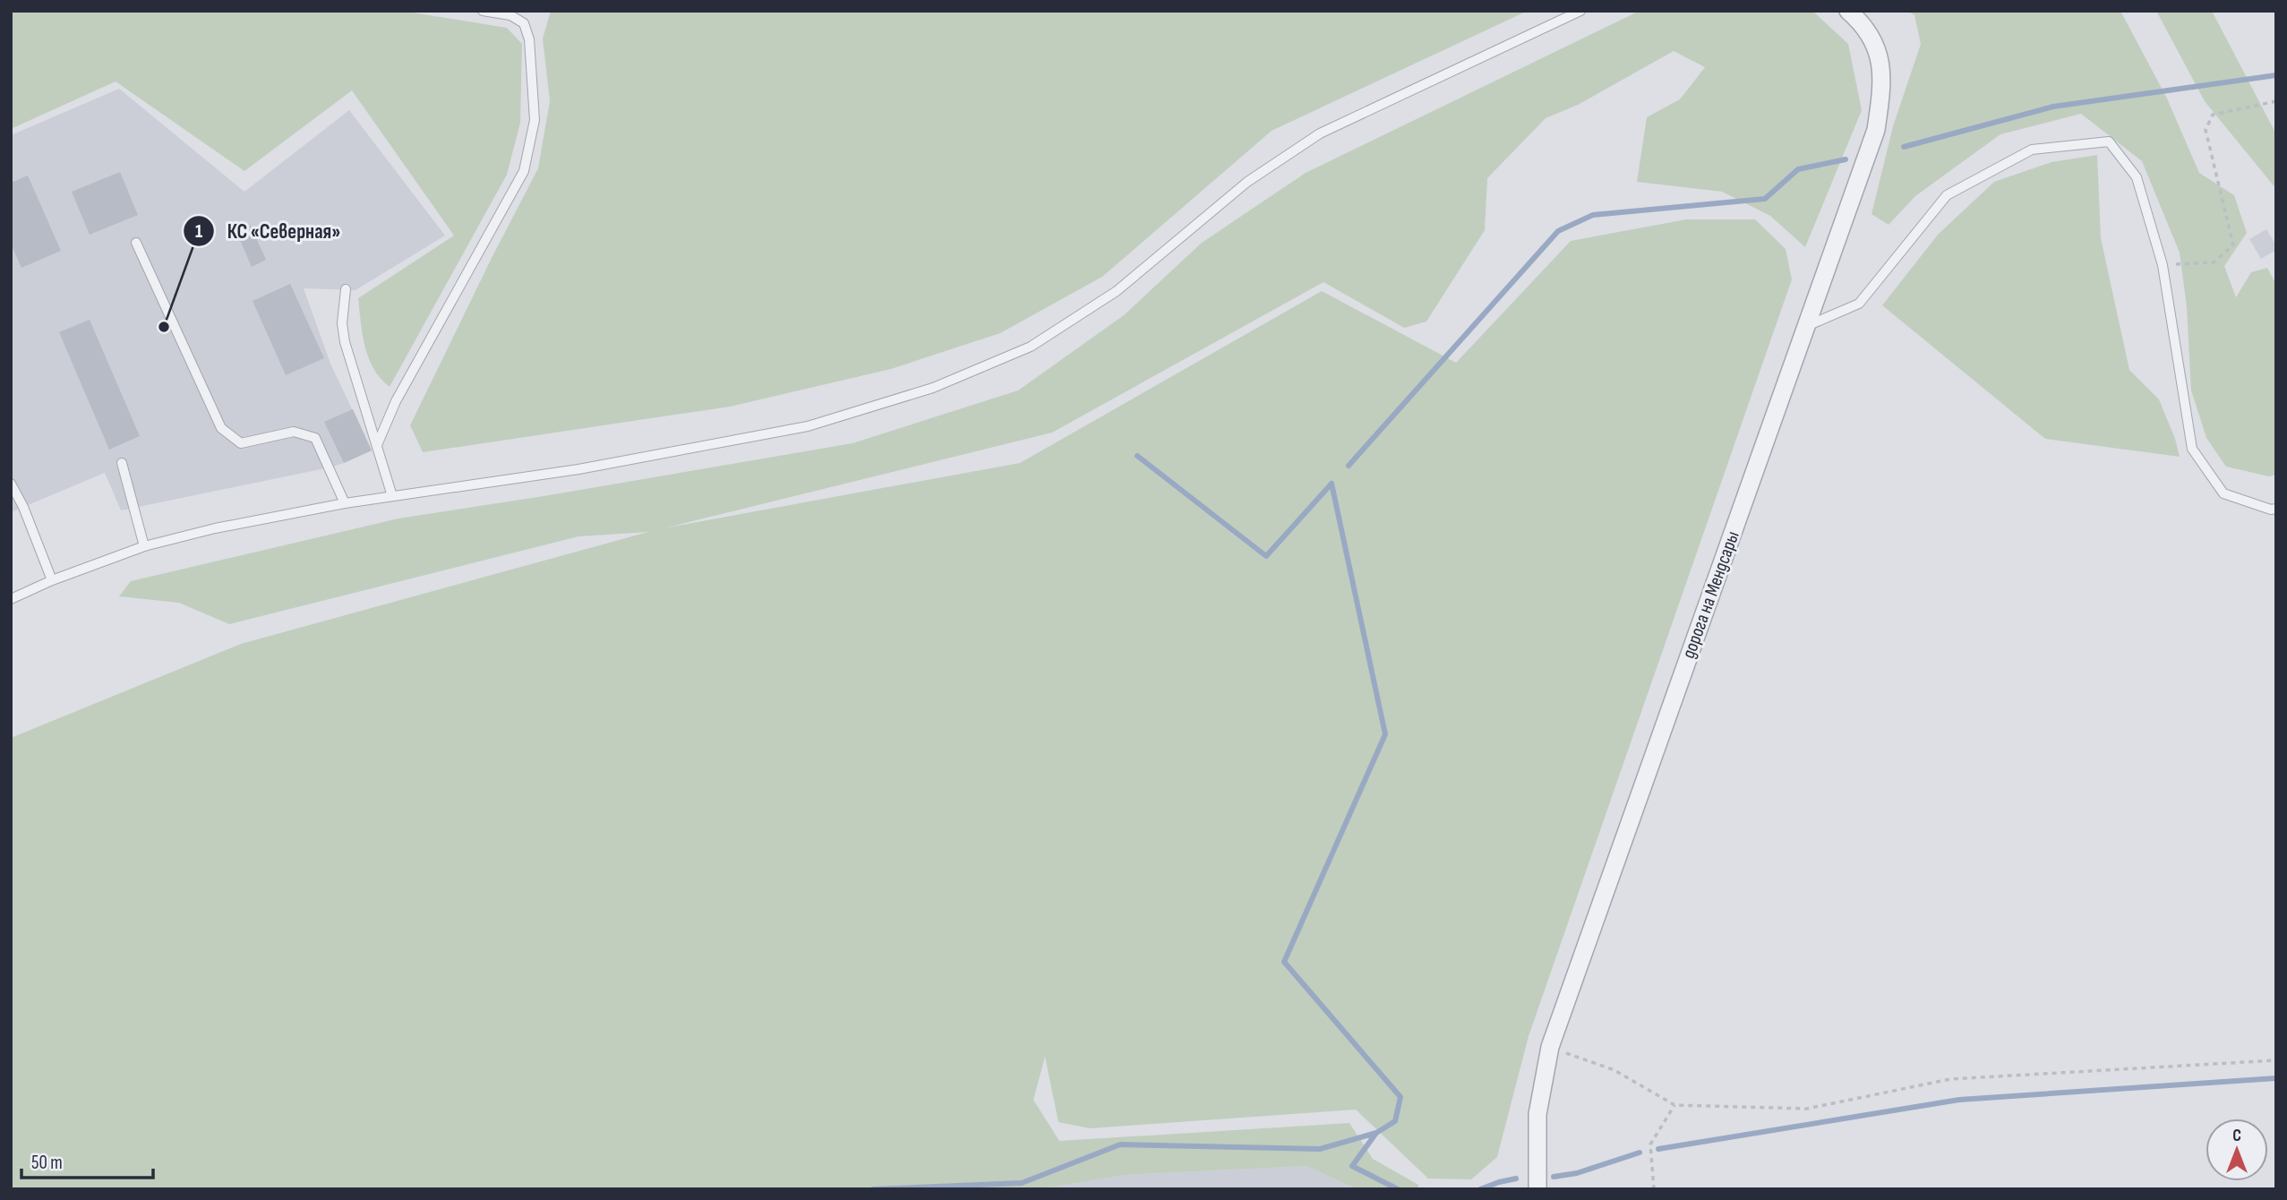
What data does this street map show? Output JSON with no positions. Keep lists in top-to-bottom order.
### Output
{
  "streets": {
    "street": ["дорога на Мендсары"]
  },
  "places": ["КС «Северная»"],
  "scale_bar": "50 m",
  "north": "top"
}
